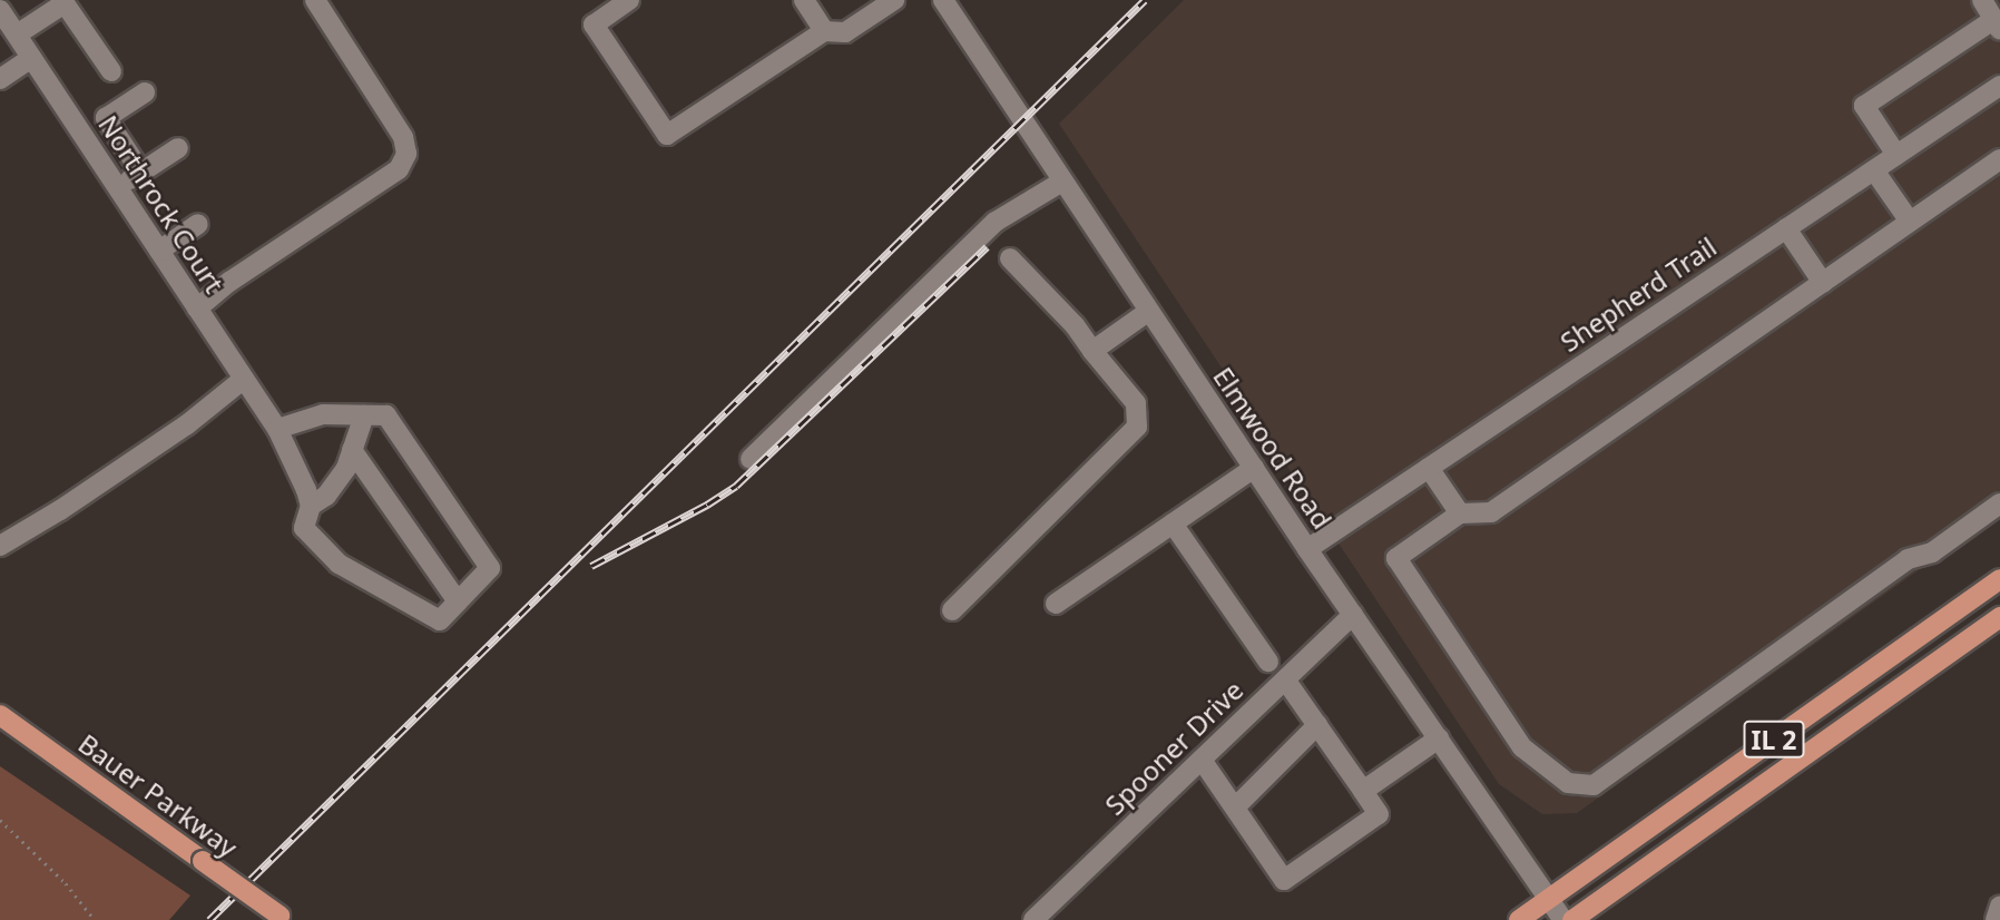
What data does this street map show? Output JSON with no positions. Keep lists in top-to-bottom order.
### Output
{
  "streets": {
    "main road": ["IL 2", "Bauer Parkway"],
    "street": [
      "Northrock Court",
      "Shepherd Trail",
      "Elmwood Road",
      "Spooner Drive"
    ]
  },
  "crossings": [
    ["Shepherd Trail", "Elmwood Road"],
    ["Elmwood Road", "IL 2"],
    ["Elmwood Road", "Spooner Drive"]
  ]
}
